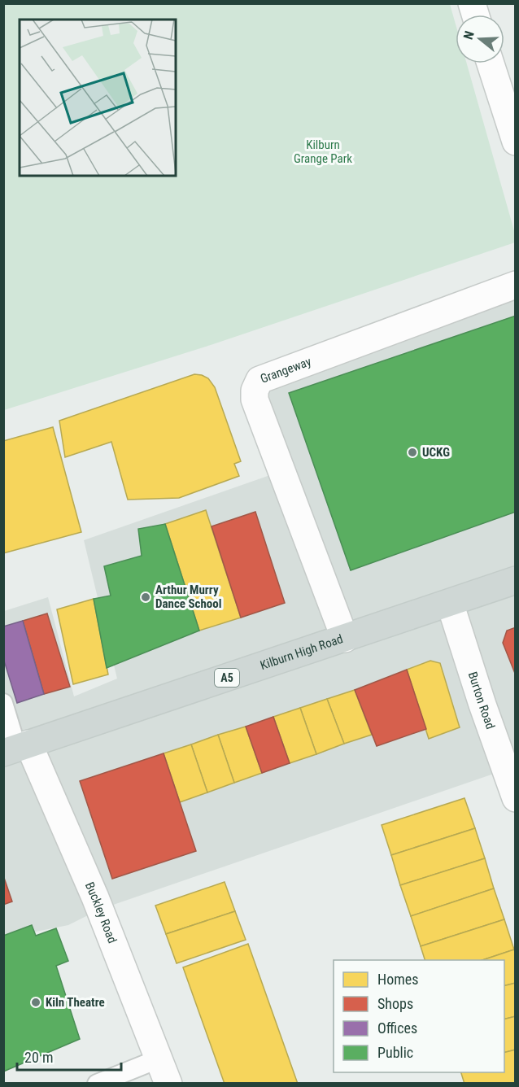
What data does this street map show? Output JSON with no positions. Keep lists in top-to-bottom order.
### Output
{
  "streets": {
    "main road": ["Kilburn High Road", "A5"],
    "street": ["Grangeway", "Burton Road", "Buckley Road"]
  },
  "crossings": [
    ["Grangeway", "Kilburn High Road"],
    ["Kilburn High Road", "Burton Road"],
    ["Kilburn High Road", "Buckley Road"]
  ],
  "parks": ["Kilburn Grange Park"],
  "places": ["UCKG", "Arthur Murry Dance School", "Kiln Theatre"],
  "legend": [
    "Homes",
    "Shops",
    "Offices",
    "Public"
  ],
  "scale_bar": "20 m",
  "north": "left"
}
